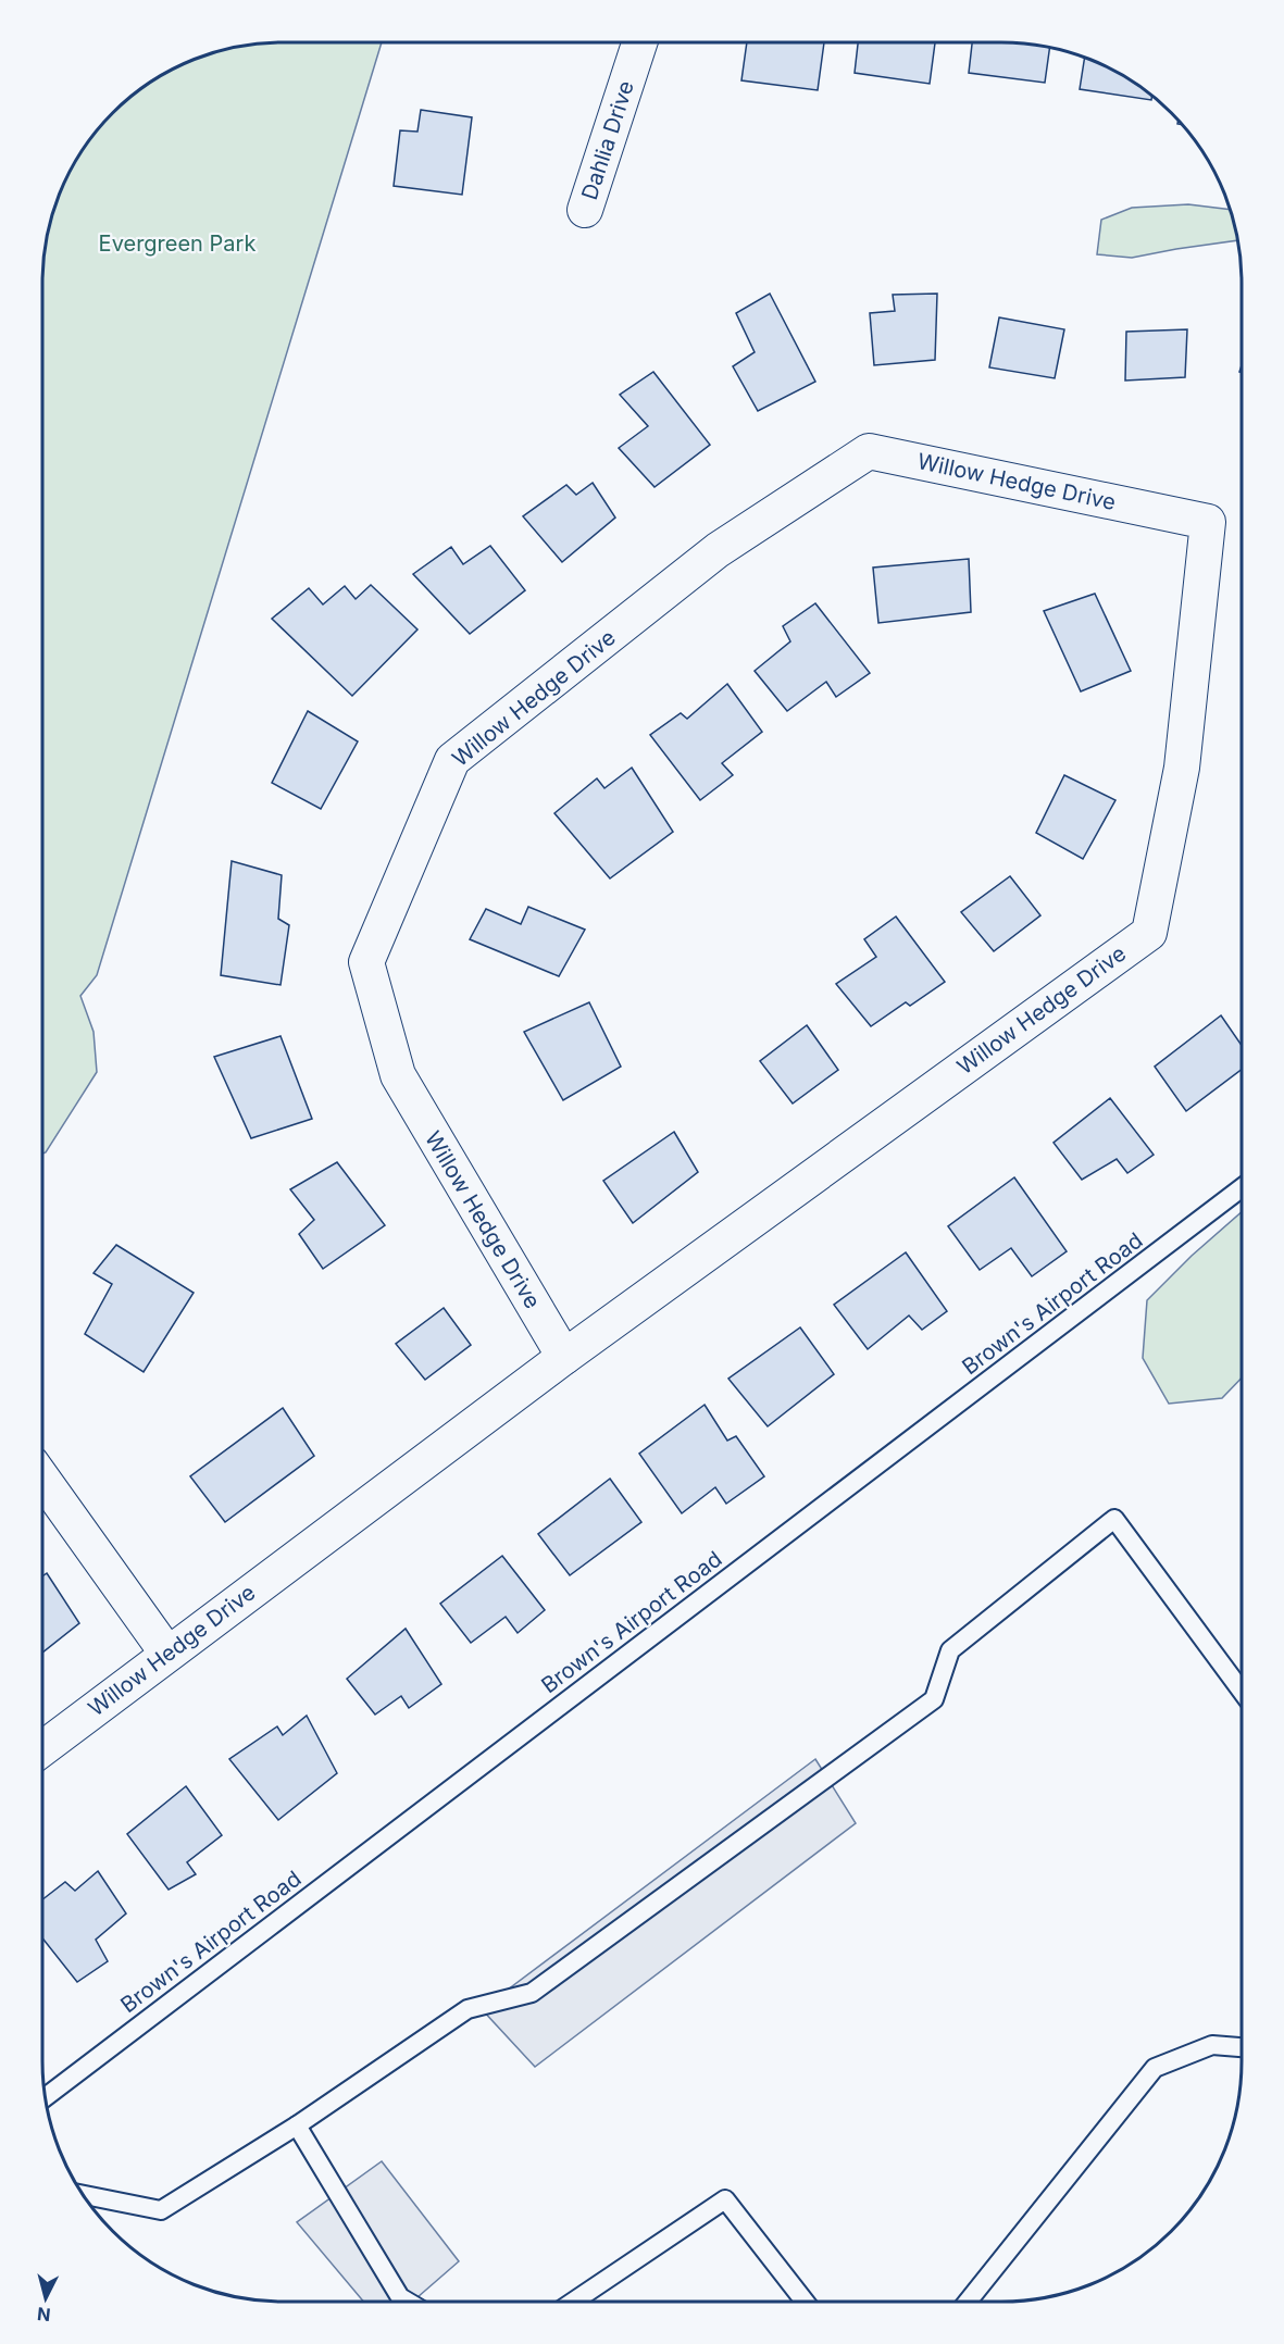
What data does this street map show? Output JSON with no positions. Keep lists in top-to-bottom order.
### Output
{
  "streets": {
    "street": ["Dahlia Drive", "Willow Hedge Drive"],
    "lane": ["Brown's Airport Road"]
  },
  "parks": ["Evergreen Park"],
  "north": "bottom"
}
